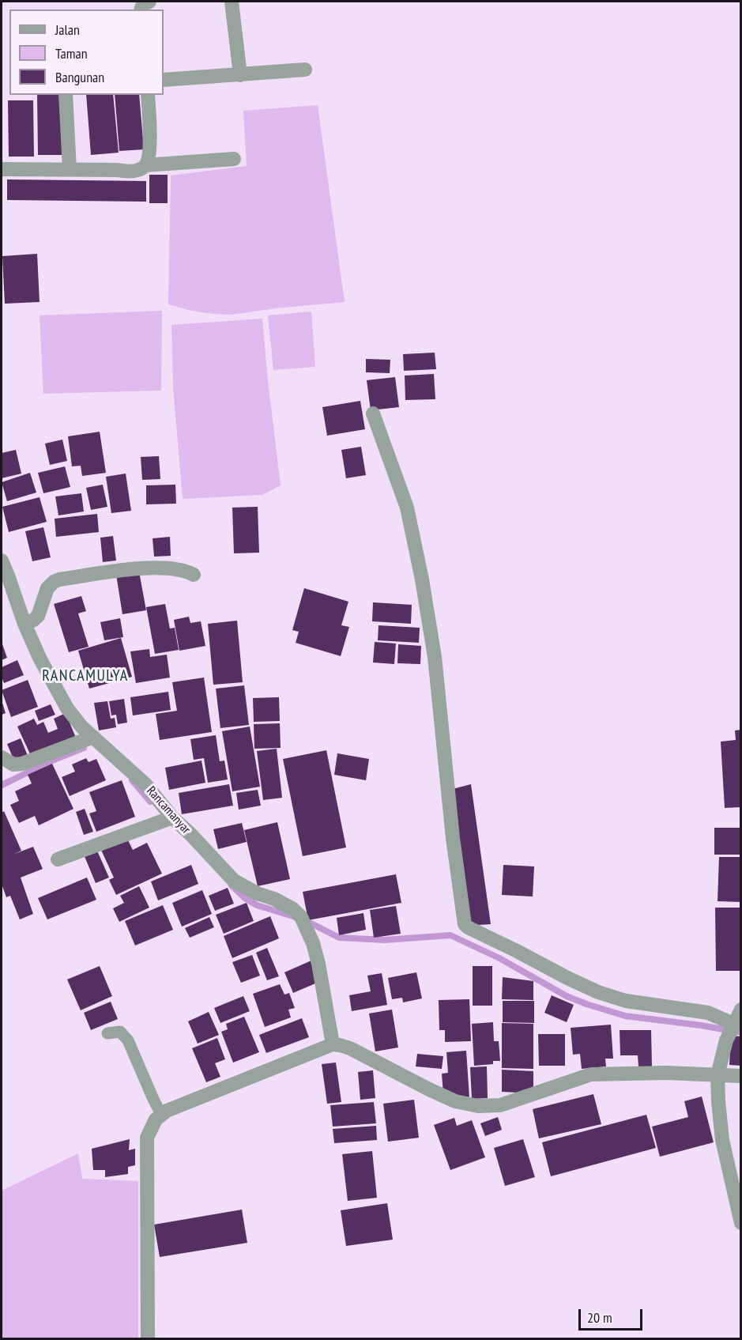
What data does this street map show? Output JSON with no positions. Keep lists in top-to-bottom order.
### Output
{
  "streets": {
    "street": ["Rancamanyar"]
  },
  "districts": ["RANCAMULYA"],
  "legend": ["Jalan", "Taman", "Bangunan"],
  "scale_bar": "20 m"
}
